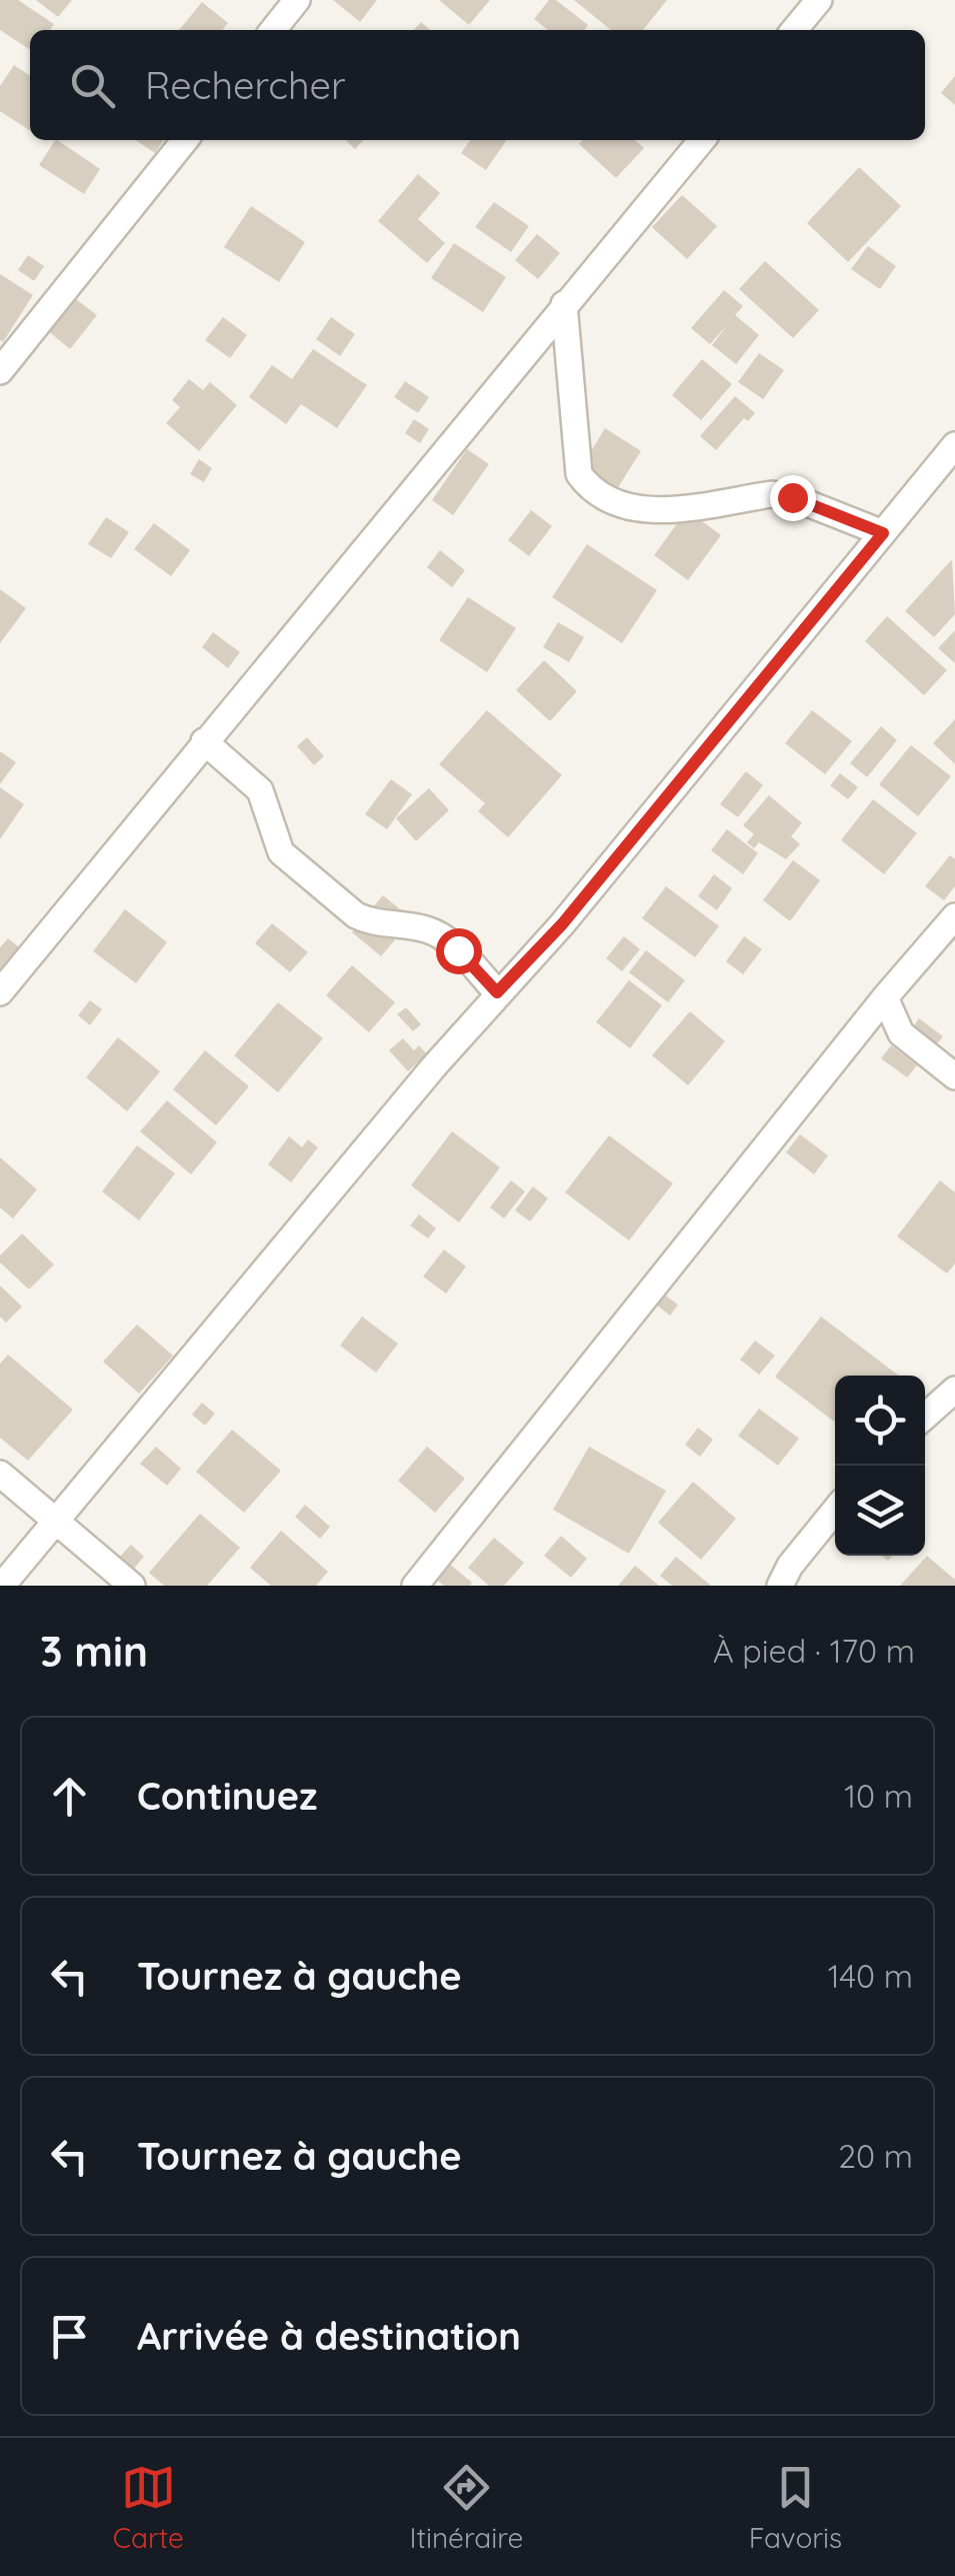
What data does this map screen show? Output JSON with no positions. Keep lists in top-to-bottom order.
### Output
{
  "page": {
    "search": "Rechercher",
    "heading": ["3 min", "À pied · 170 m"],
    "list": [
      ["Continuez", "10 m"],
      ["Tournez à gauche", "140 m"],
      ["Tournez à gauche", "20 m"],
      "Arrivée à destination"
    ],
    "nav": ["Carte", "Itinéraire", "Favoris"]
  }
}
